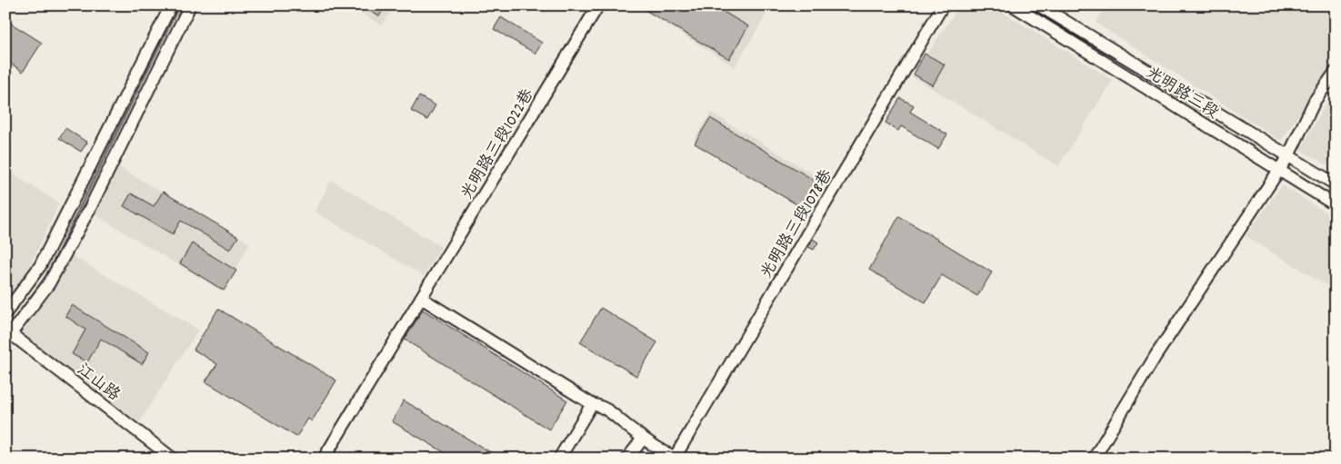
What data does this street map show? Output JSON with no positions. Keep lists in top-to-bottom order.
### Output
{
  "streets": {
    "street": [
      "光明路三段",
      "光明路三段1022巷",
      "光明路三段1078巷",
      "江山路"
    ]
  }
}
